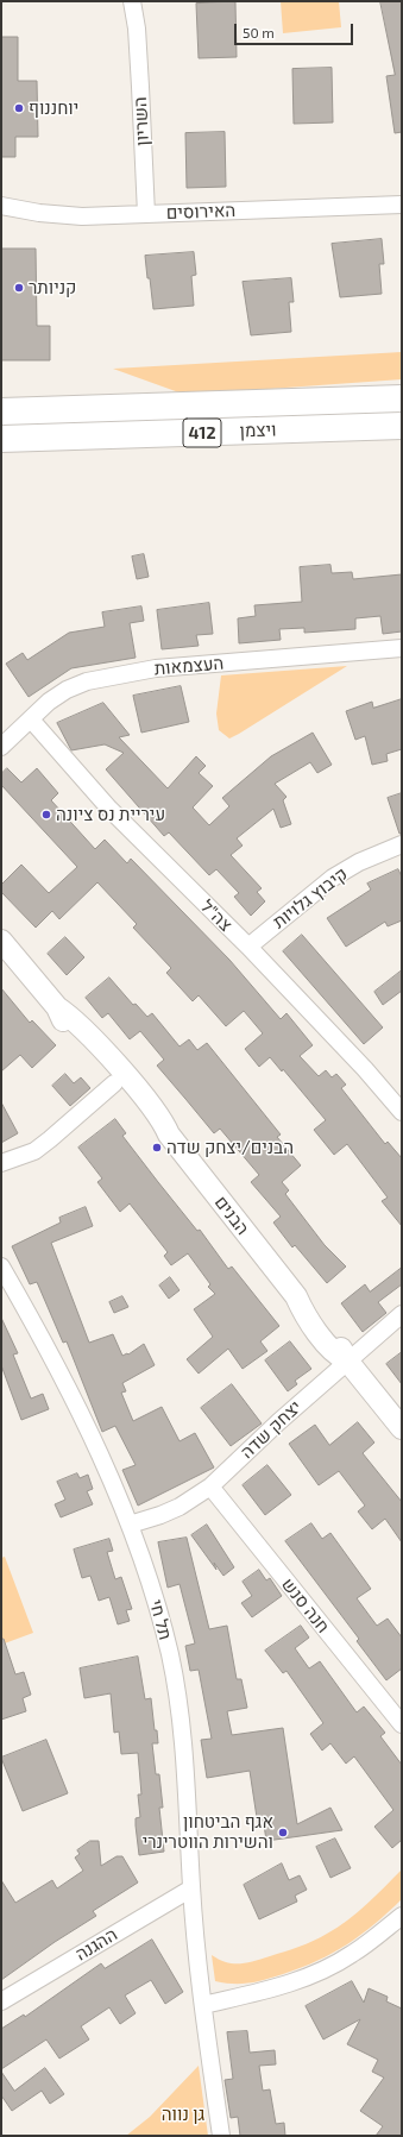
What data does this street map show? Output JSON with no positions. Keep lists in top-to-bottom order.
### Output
{
  "streets": {
    "main road": ["ויצמן", "412"],
    "street": [
      "השריון",
      "האירוסים",
      "העצמאות",
      "קיבוץ גלויות",
      "צה\"ל",
      "הבנים",
      "יצחק שדה",
      "חנה סנש",
      "תל חי",
      "ההגנה"
    ]
  },
  "crossings": [
    ["השריון", "האירוסים"],
    ["העצמאות", "צה\"ל"],
    ["קיבוץ גלויות", "צה\"ל"],
    ["הבנים", "יצחק שדה"],
    ["יצחק שדה", "חנה סנש"],
    ["יצחק שדה", "תל חי"],
    ["תל חי", "ההגנה"]
  ],
  "parks": ["גן נווה"],
  "places": [
    "יוחננוף",
    "קניותר",
    "עיריית נס ציונה",
    "הבנים/יצחק שדה",
    "אגף הביטחון והשירות הווטרינרי"
  ],
  "scale_bar": "50 m"
}
